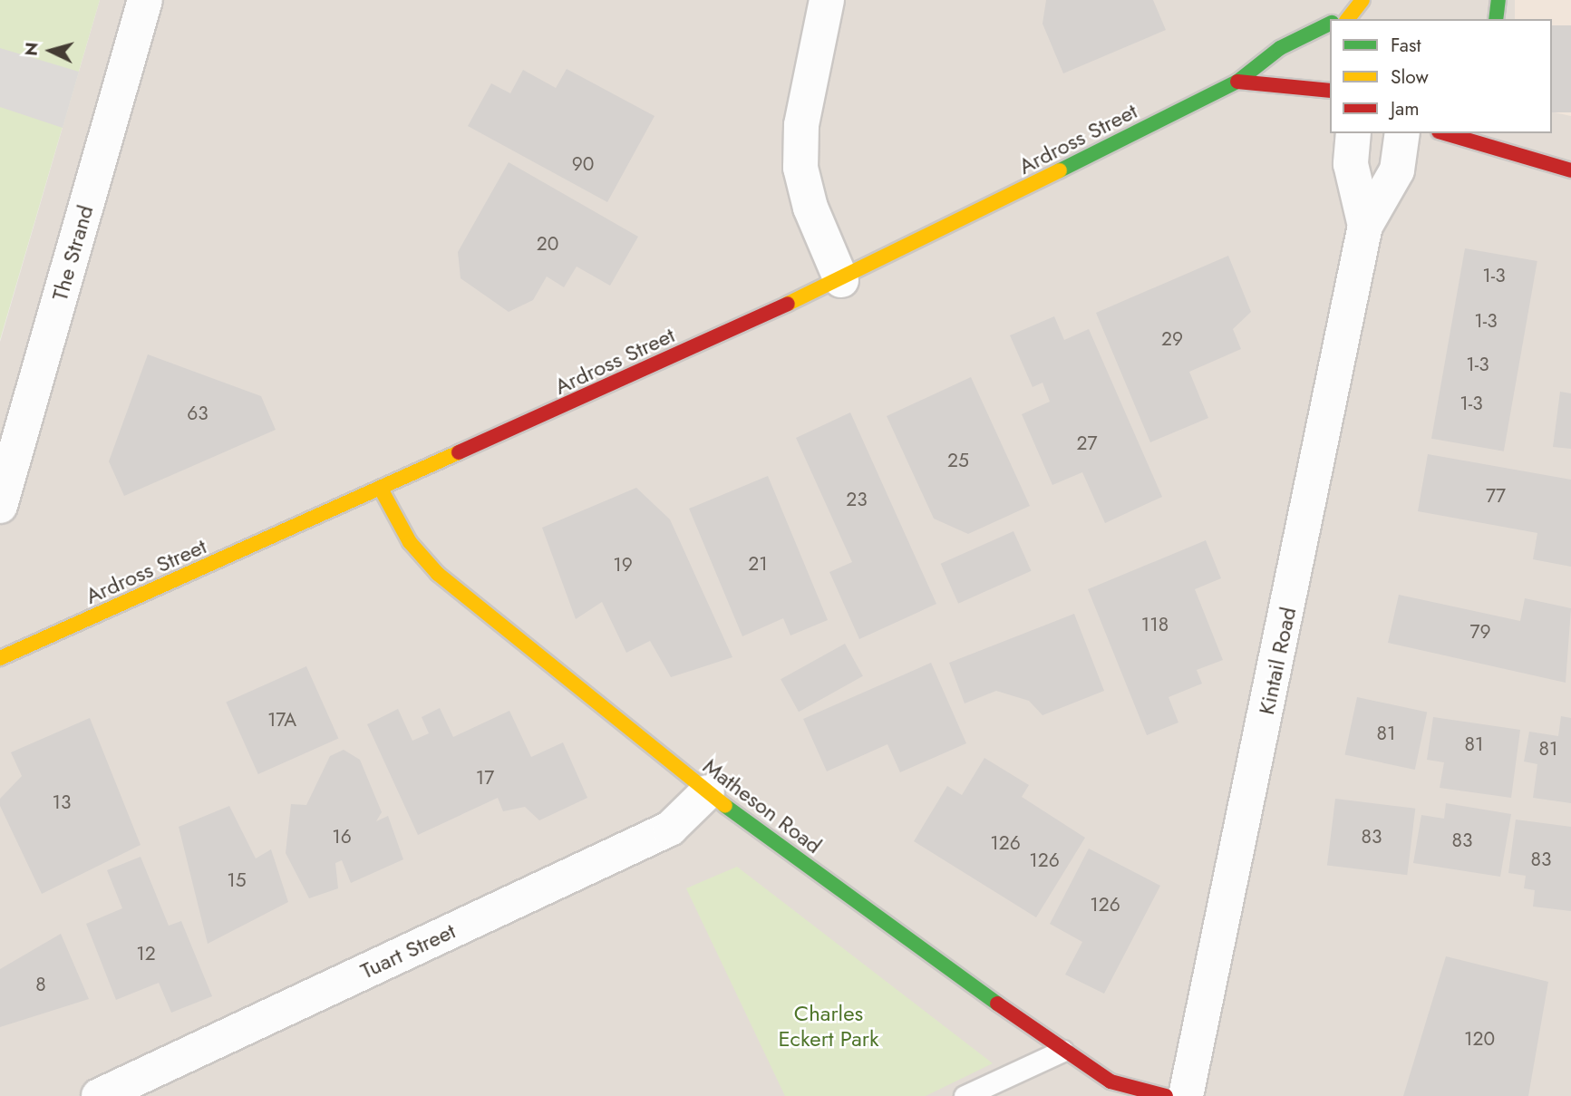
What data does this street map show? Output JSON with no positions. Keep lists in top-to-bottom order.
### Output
{
  "streets": {
    "street": [
      "Ardross Street",
      "The Strand",
      "Kintail Road",
      "Matheson Road",
      "Tuart Street"
    ]
  },
  "crossings": [
    ["Ardross Street", "Matheson Road"],
    ["Matheson Road", "Tuart Street"]
  ],
  "parks": ["Charles Eckert Park"],
  "house_numbers": [
    "90",
    "20",
    "1-3",
    "1-3",
    "29",
    "1-3",
    "1-3",
    "63",
    "27",
    "25",
    "77",
    "23",
    "21",
    "19",
    "118",
    "79",
    "17A",
    "81",
    "81",
    "81",
    "17",
    "13",
    "16",
    "83",
    "83",
    "126",
    "83",
    "126",
    "15",
    "126",
    "12",
    "8",
    "120"
  ],
  "legend": ["Fast", "Slow", "Jam"],
  "north": "left"
}
